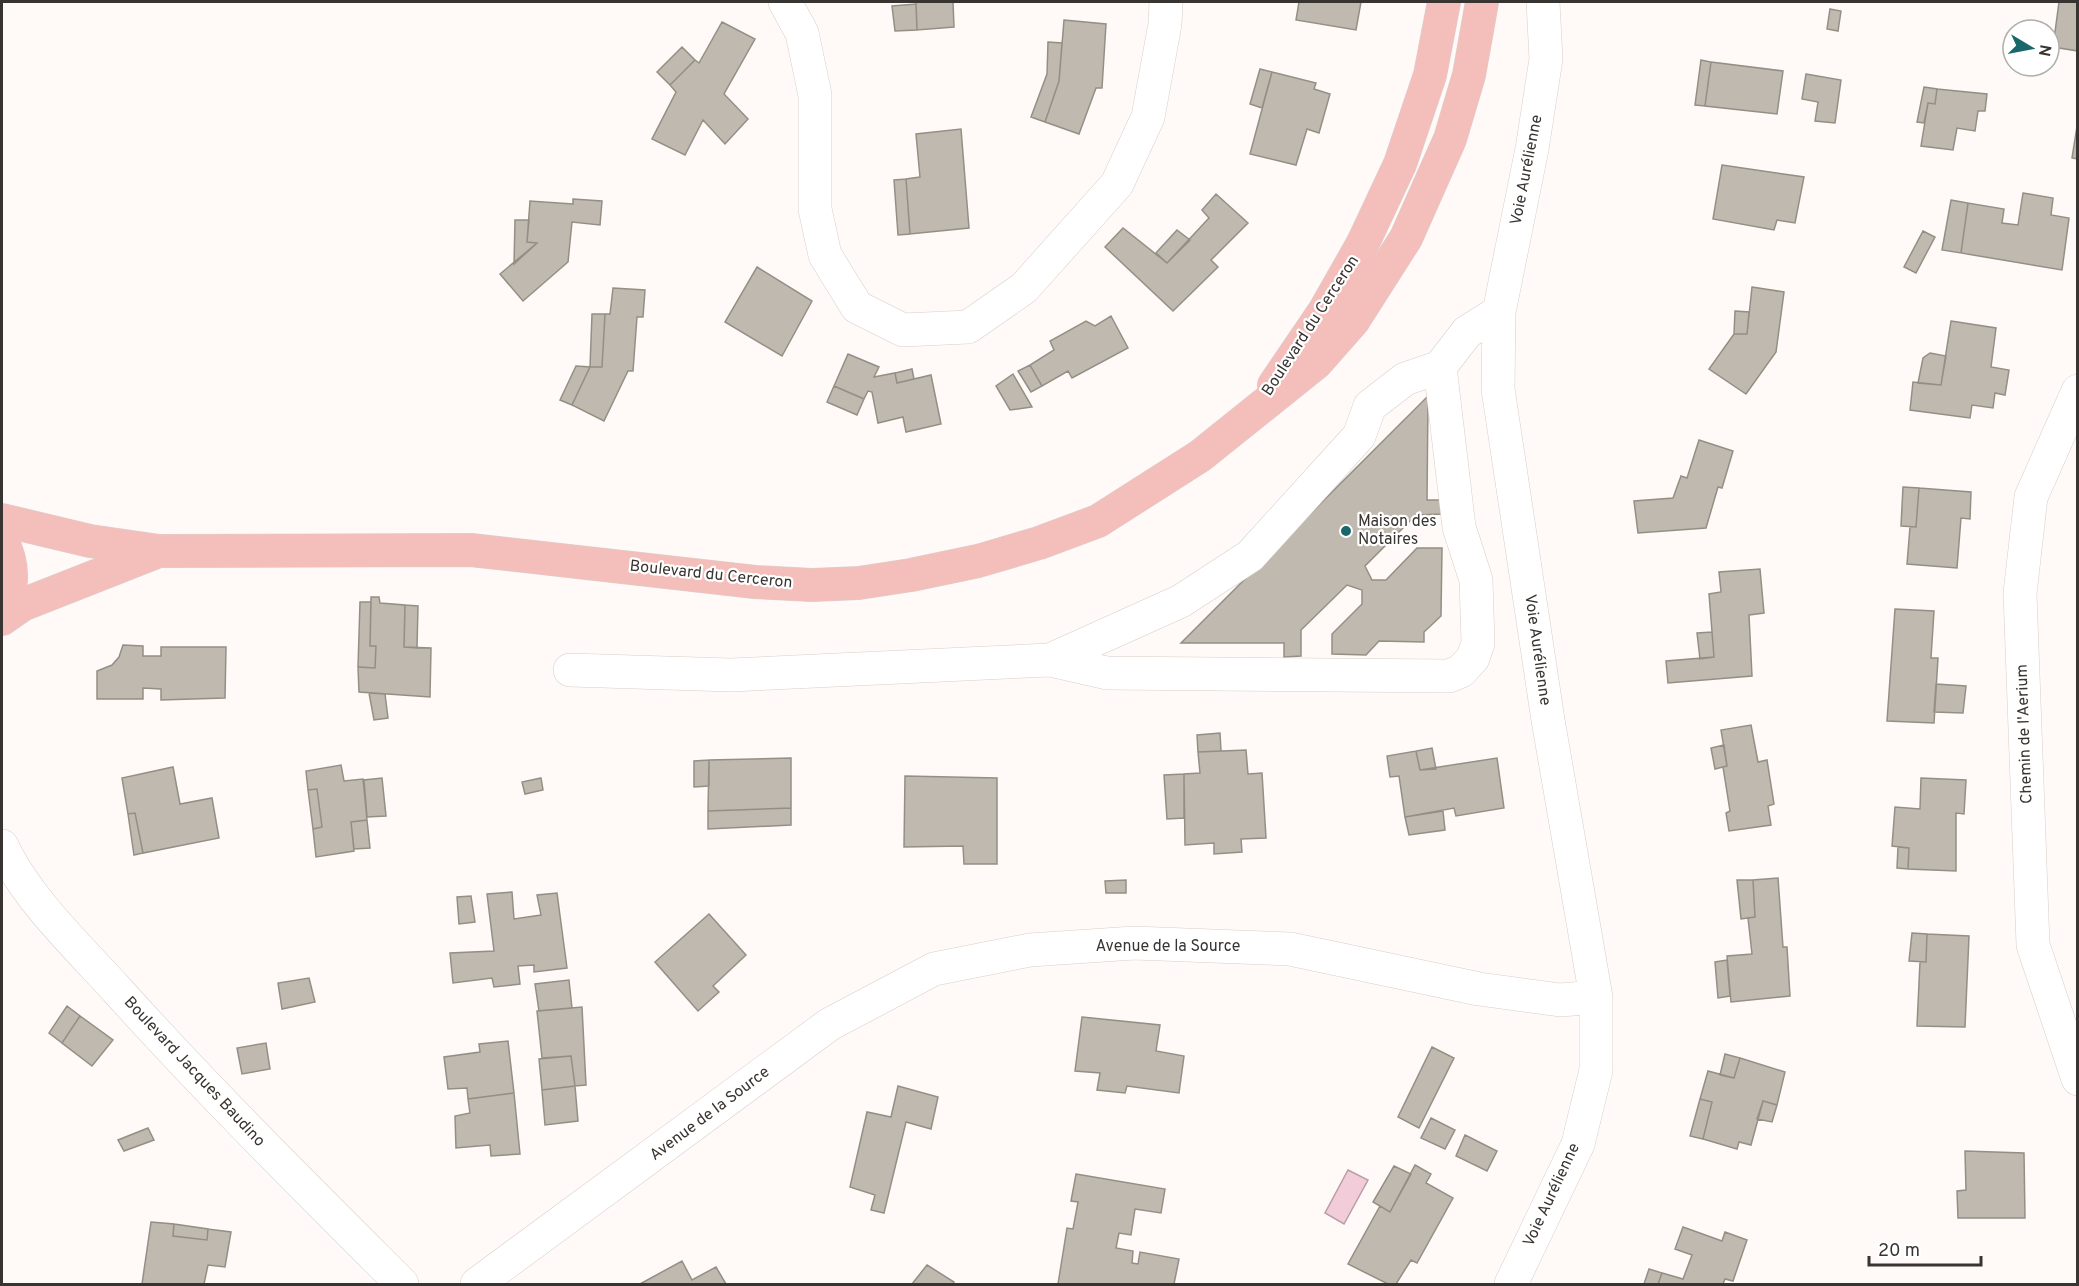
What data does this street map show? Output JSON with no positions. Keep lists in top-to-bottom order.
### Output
{
  "streets": {
    "main road": ["Boulevard du Cerceron"],
    "street": [
      "Voie Aurélienne",
      "Chemin de l'Aerium",
      "Avenue de la Source",
      "Boulevard Jacques Baudino"
    ]
  },
  "crossings": [
    ["Voie Aurélienne", "Avenue de la Source"]
  ],
  "places": ["Maison des Notaires"],
  "scale_bar": "20 m",
  "north": "right"
}
